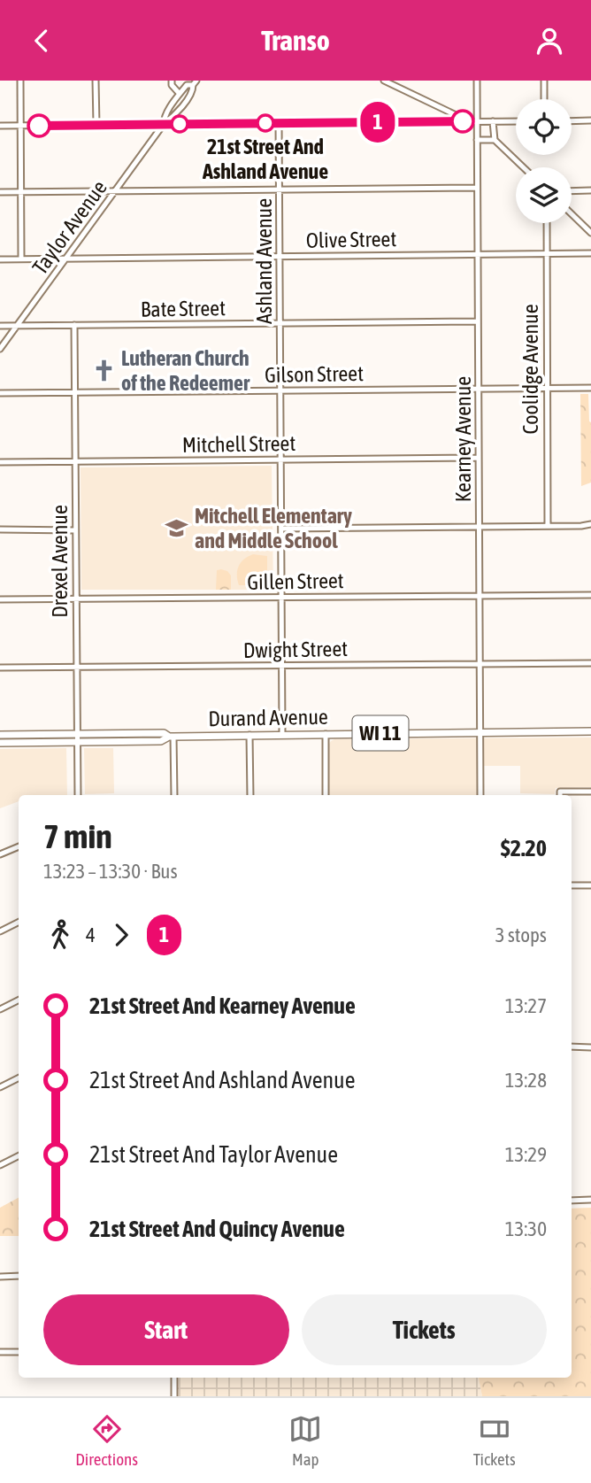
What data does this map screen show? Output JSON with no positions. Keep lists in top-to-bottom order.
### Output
{
  "streets": {
    "main road": ["Durand Avenue", "WI 11"],
    "street": [
      "Taylor Avenue",
      "Olive Street",
      "Ashland Avenue",
      "Bate Street",
      "Coolidge Avenue",
      "Gilson Street",
      "Kearney Avenue",
      "Mitchell Street",
      "Drexel Avenue",
      "Gillen Street",
      "Dwight Street"
    ]
  },
  "crossings": [
    ["Taylor Avenue", "Olive Street"],
    ["Taylor Avenue", "Bate Street"],
    ["Olive Street", "Ashland Avenue"],
    ["Olive Street", "Coolidge Avenue"],
    ["Olive Street", "Kearney Avenue"],
    ["Ashland Avenue", "Bate Street"],
    ["Ashland Avenue", "Gilson Street"],
    ["Ashland Avenue", "Mitchell Street"],
    ["Ashland Avenue", "Gillen Street"],
    ["Ashland Avenue", "Dwight Street"],
    ["Ashland Avenue", "Durand Avenue"],
    ["Bate Street", "Kearney Avenue"],
    ["Bate Street", "Drexel Avenue"],
    ["Coolidge Avenue", "Gilson Street"],
    ["Gilson Street", "Kearney Avenue"],
    ["Gilson Street", "Drexel Avenue"],
    ["Kearney Avenue", "Mitchell Street"],
    ["Kearney Avenue", "Gillen Street"],
    ["Kearney Avenue", "Dwight Street"],
    ["Kearney Avenue", "Durand Avenue"],
    ["Mitchell Street", "Drexel Avenue"],
    ["Drexel Avenue", "Gillen Street"],
    ["Drexel Avenue", "Dwight Street"],
    ["Drexel Avenue", "Durand Avenue"]
  ],
  "places": {
    "other": ["21st Street And Ashland Avenue"],
    "church": ["Lutheran Church of the Redeemer"],
    "school or university": ["Mitchell Elementary and Middle School"]
  },
  "lines": ["bus line 1"],
  "page": {
    "header": "Transo",
    "on_map": "1",
    "heading": ["7 min", "13:23 – 13:30 · Bus", "$2.20"],
    "legs": ["4", "1", "3 stops"],
    "list": [
      {
        "name": "21st Street And Kearney Avenue",
        "value": "13:27"
      },
      {
        "name": "21st Street And Ashland Avenue",
        "value": "13:28"
      },
      {
        "name": "21st Street And Taylor Avenue",
        "value": "13:29"
      },
      {
        "name": "21st Street And Quincy Avenue",
        "value": "13:30"
      }
    ],
    "buttons": ["Start", "Tickets"],
    "tabs": ["Directions", "Map", "Tickets"]
  }
}
